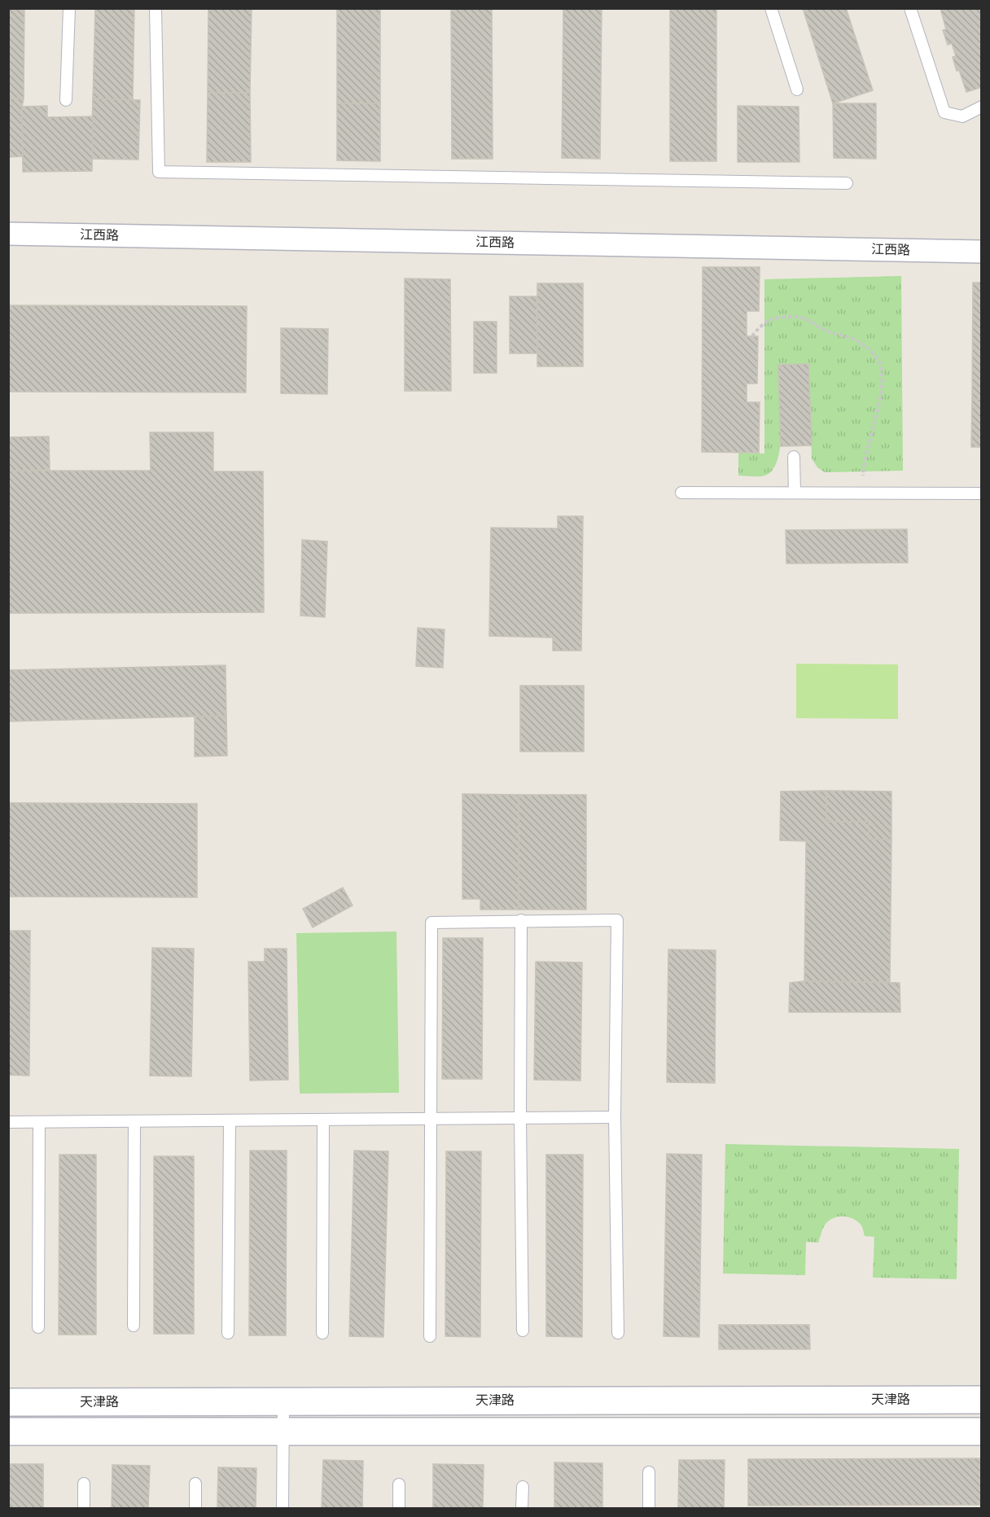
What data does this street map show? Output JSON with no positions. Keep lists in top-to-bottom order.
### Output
{
  "streets": {
    "main road": ["天津路"],
    "street": ["江西路"]
  }
}
